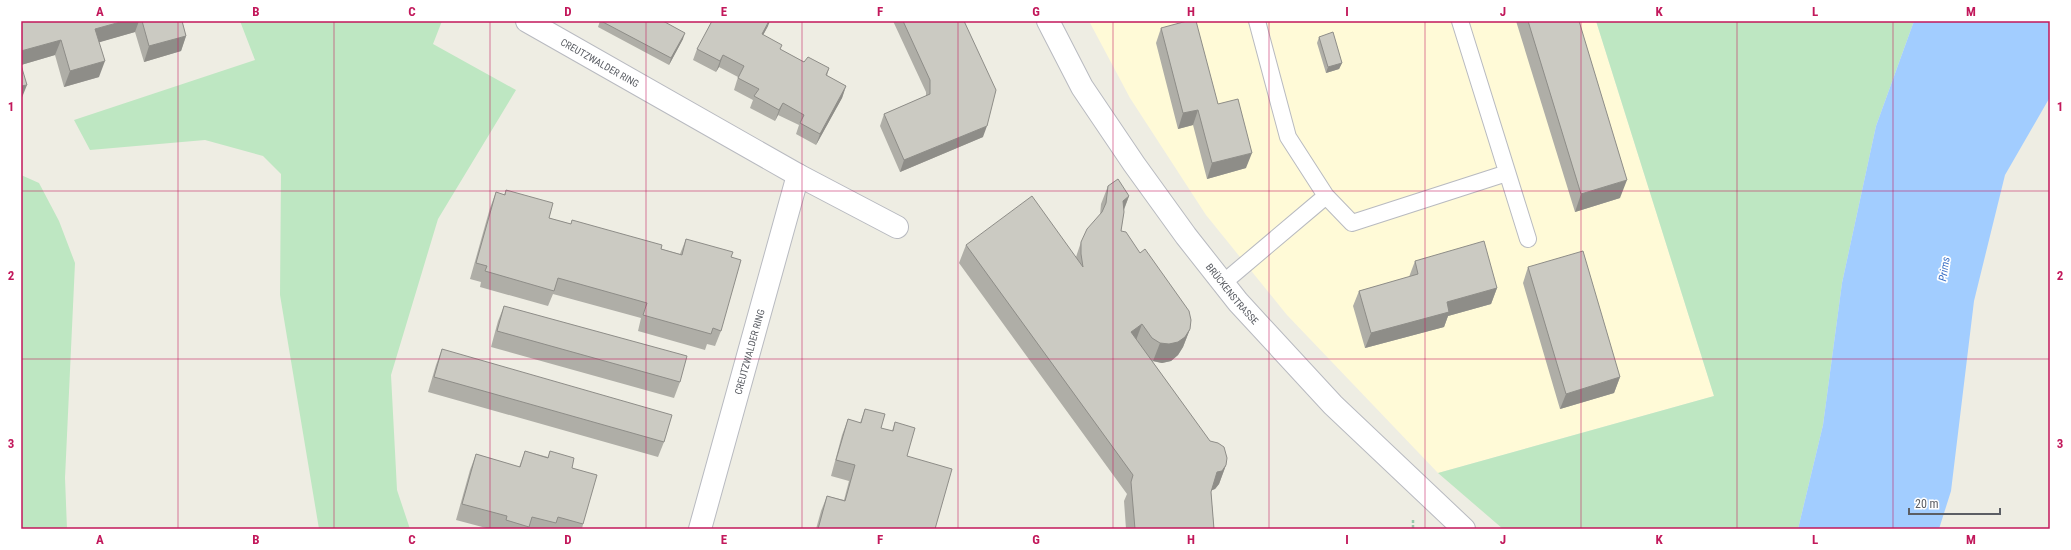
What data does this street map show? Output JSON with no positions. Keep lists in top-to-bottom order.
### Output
{
  "streets": {
    "street": ["CREUTZWALDER RING", "BRÜCKENSTRASSE"]
  },
  "water": ["Prims"],
  "scale_bar": "20 m",
  "grid": {
    "columns": [
      "A",
      "B",
      "C",
      "D",
      "E",
      "F",
      "G",
      "H",
      "I",
      "J",
      "K",
      "L",
      "M"
    ],
    "rows": ["1", "2", "3"]
  }
}
